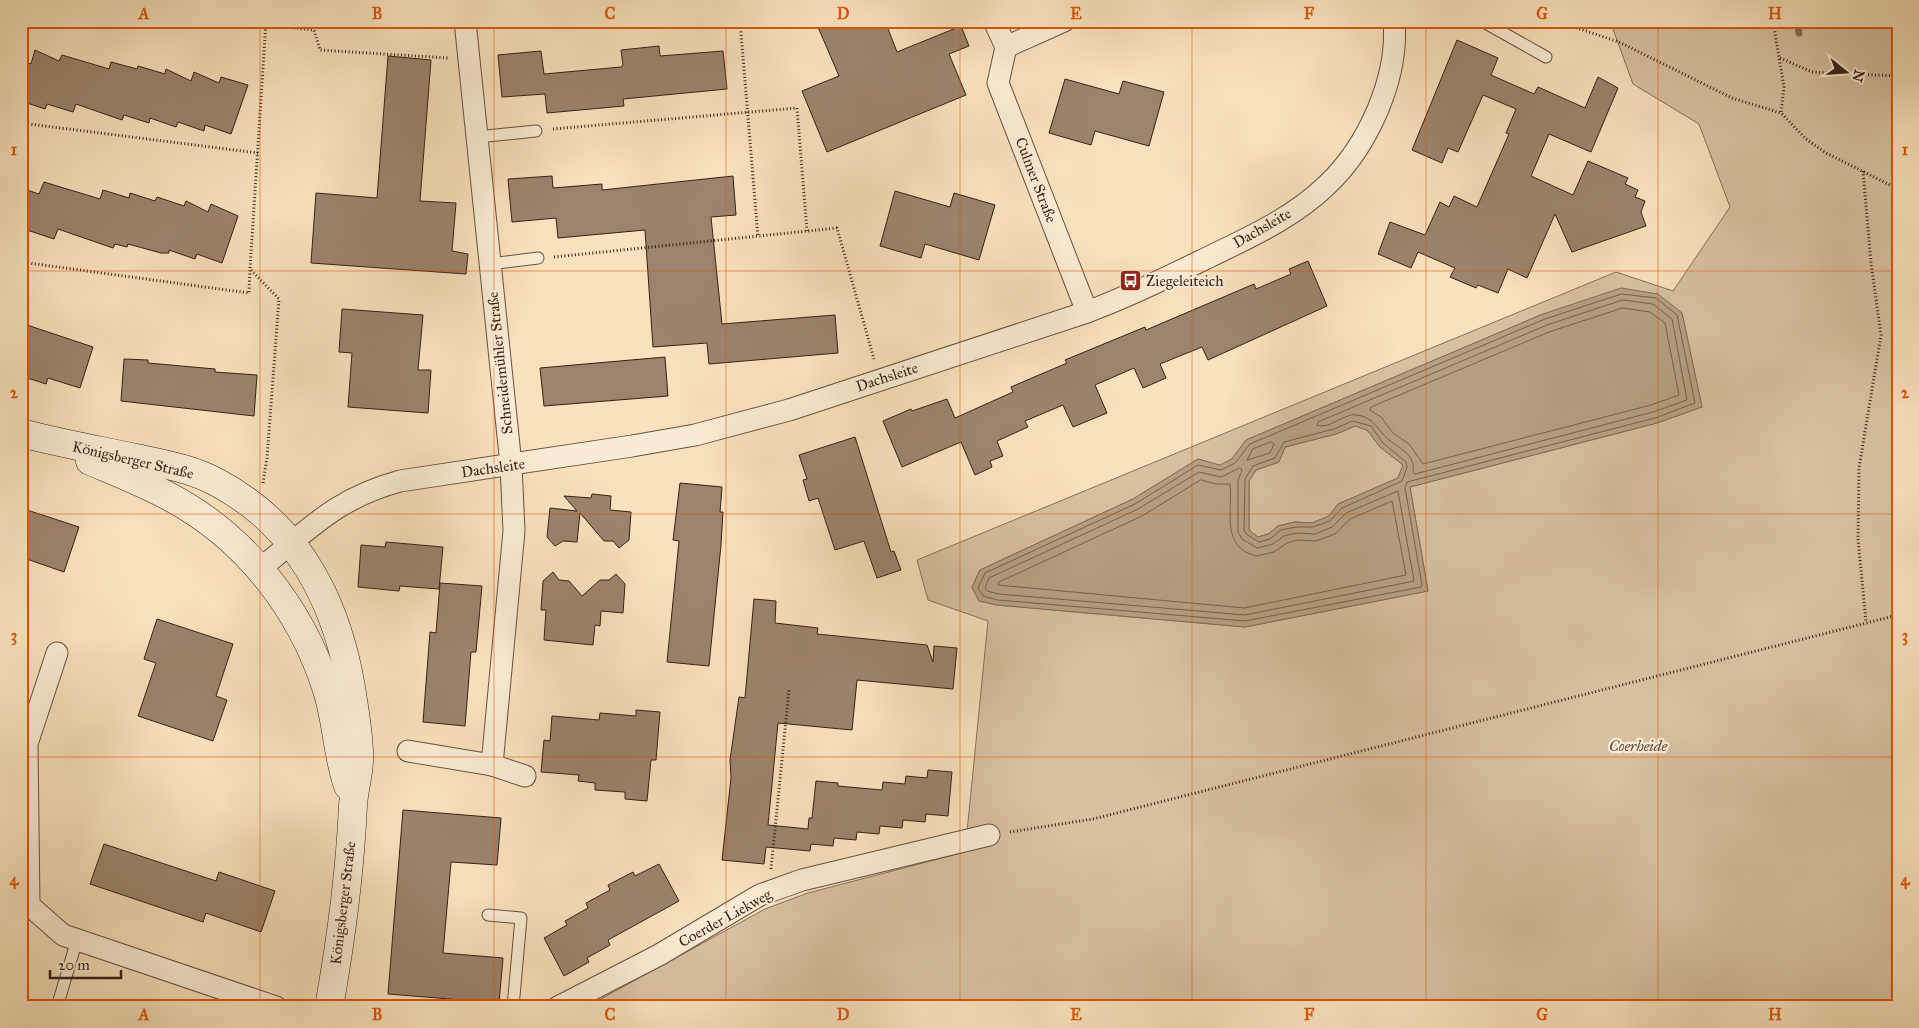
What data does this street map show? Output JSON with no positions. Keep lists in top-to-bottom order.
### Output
{
  "streets": {
    "street": [
      "Culmer Straße",
      "Dachsleite",
      "Schneidemühler Straße",
      "Königsberger Straße",
      "Coerder Liekweg"
    ]
  },
  "crossings": [
    ["Culmer Straße", "Dachsleite"],
    ["Dachsleite", "Schneidemühler Straße"],
    ["Dachsleite", "Königsberger Straße"]
  ],
  "parks": ["Coerheide"],
  "places": {
    "bus stop": ["Ziegeleiteich"]
  },
  "scale_bar": "20 m",
  "north": "right",
  "grid": {
    "columns": [
      "A",
      "B",
      "C",
      "D",
      "E",
      "F",
      "G",
      "H"
    ],
    "rows": [
      "1",
      "2",
      "3",
      "4"
    ]
  }
}
